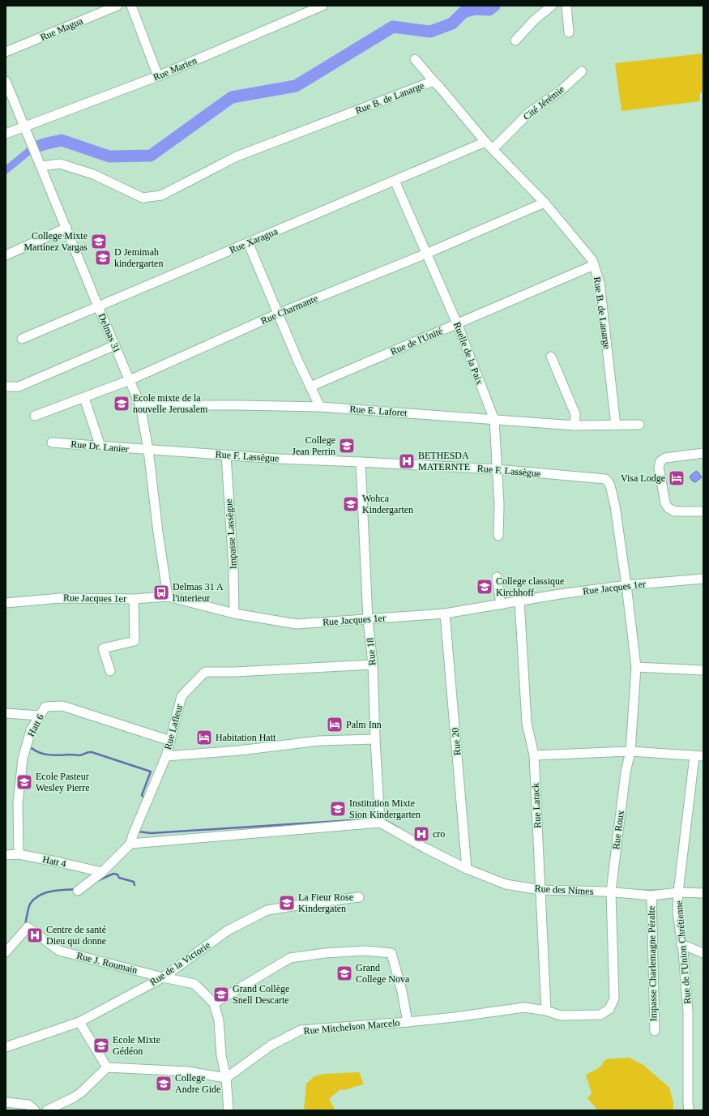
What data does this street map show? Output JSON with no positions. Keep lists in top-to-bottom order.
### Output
{
  "streets": {
    "street": [
      "Rue Magua",
      "Rue Marien",
      "Rue B. de Lanarge",
      "Cité Jérémie",
      "Rue Xaragua",
      "Rue Charmante",
      "Delmas 31",
      "Rue de l'Unité",
      "Ruelle de la Paix",
      "Rue E. Laforet",
      "Rue Dr. Lanier",
      "Rue F. Lassègue",
      "Impasse Lassègue",
      "Rue Jacques 1er",
      "Rue 18",
      "Hatt 6",
      "Rue Lafleur",
      "Rue 20",
      "Rue Larack",
      "Rue Roux",
      "Hatt 4",
      "Rue des Nimes",
      "Rue de l'Union Chrétienne",
      "Rue J. Roumain",
      "Rue de la Victorie",
      "Impasse Charlemagne Péralte",
      "Rue Mitchelson Marcelo"
    ]
  },
  "crossings": [
    ["Rue Marien", "Delmas 31"],
    ["Rue B. de Lanarge", "Cité Jérémie"],
    ["Rue B. de Lanarge", "Rue Xaragua"],
    ["Rue B. de Lanarge", "Rue Charmante"],
    ["Rue B. de Lanarge", "Delmas 31"],
    ["Rue B. de Lanarge", "Rue de l'Unité"],
    ["Rue B. de Lanarge", "Rue E. Laforet"],
    ["Rue Xaragua", "Delmas 31"],
    ["Rue Xaragua", "Ruelle de la Paix"],
    ["Rue Charmante", "Delmas 31"],
    ["Rue Charmante", "Ruelle de la Paix"],
    ["Delmas 31", "Rue E. Laforet"],
    ["Delmas 31", "Rue Dr. Lanier"],
    ["Delmas 31", "Rue F. Lassègue"],
    ["Delmas 31", "Rue Jacques 1er"],
    ["Rue de l'Unité", "Ruelle de la Paix"],
    ["Ruelle de la Paix", "Rue E. Laforet"],
    ["Ruelle de la Paix", "Rue F. Lassègue"],
    ["Rue Dr. Lanier", "Rue F. Lassègue"],
    ["Rue F. Lassègue", "Impasse Lassègue"],
    ["Rue F. Lassègue", "Rue Jacques 1er"],
    ["Rue F. Lassègue", "Rue 18"],
    ["Rue F. Lassègue", "Rue Roux"],
    ["Impasse Lassègue", "Rue Jacques 1er"],
    ["Rue Jacques 1er", "Rue 18"],
    ["Rue Jacques 1er", "Rue 20"],
    ["Rue Jacques 1er", "Rue Larack"],
    ["Rue Jacques 1er", "Rue Roux"],
    ["Rue 18", "Rue Lafleur"],
    ["Rue 18", "Rue des Nimes"],
    ["Hatt 6", "Rue Lafleur"],
    ["Hatt 6", "Hatt 4"],
    ["Rue Lafleur", "Hatt 4"],
    ["Rue 20", "Rue des Nimes"],
    ["Rue Larack", "Rue Roux"],
    ["Rue Larack", "Rue des Nimes"],
    ["Rue Larack", "Rue Mitchelson Marcelo"],
    ["Rue Roux", "Rue des Nimes"],
    ["Rue Roux", "Rue Mitchelson Marcelo"],
    ["Rue des Nimes", "Rue de l'Union Chrétienne"],
    ["Rue des Nimes", "Impasse Charlemagne Péralte"],
    ["Rue J. Roumain", "Rue de la Victorie"],
    ["Rue J. Roumain", "Rue Mitchelson Marcelo"]
  ],
  "places": {
    "school or university": [
      "College Mixte Martínez Vargas",
      "D Jemimah kindergarten",
      "Ecole mixte de la nouvelle Jerusalem",
      "College Jean Perrin",
      "Wohca Kindergarten",
      "College classique Kirchhoff",
      "Ecole Pasteur Wesley Pierre",
      "Institution Mixte Sion Kindergarten",
      "La Fieur Rose Kindergaten",
      "Grand College Nova",
      "Grand Collège Snell Descarte",
      "Ecole Mixte Gédéon",
      "College Andre Gide"
    ],
    "hospital": ["BETHESDA MATERNTE", "cro", "Centre de santé Dieu qui donne"],
    "hotel": ["Visa Lodge", "Palm Inn", "Habitation Hatt"],
    "bus stop": ["Delmas 31 A l'interieur"]
  }
}
